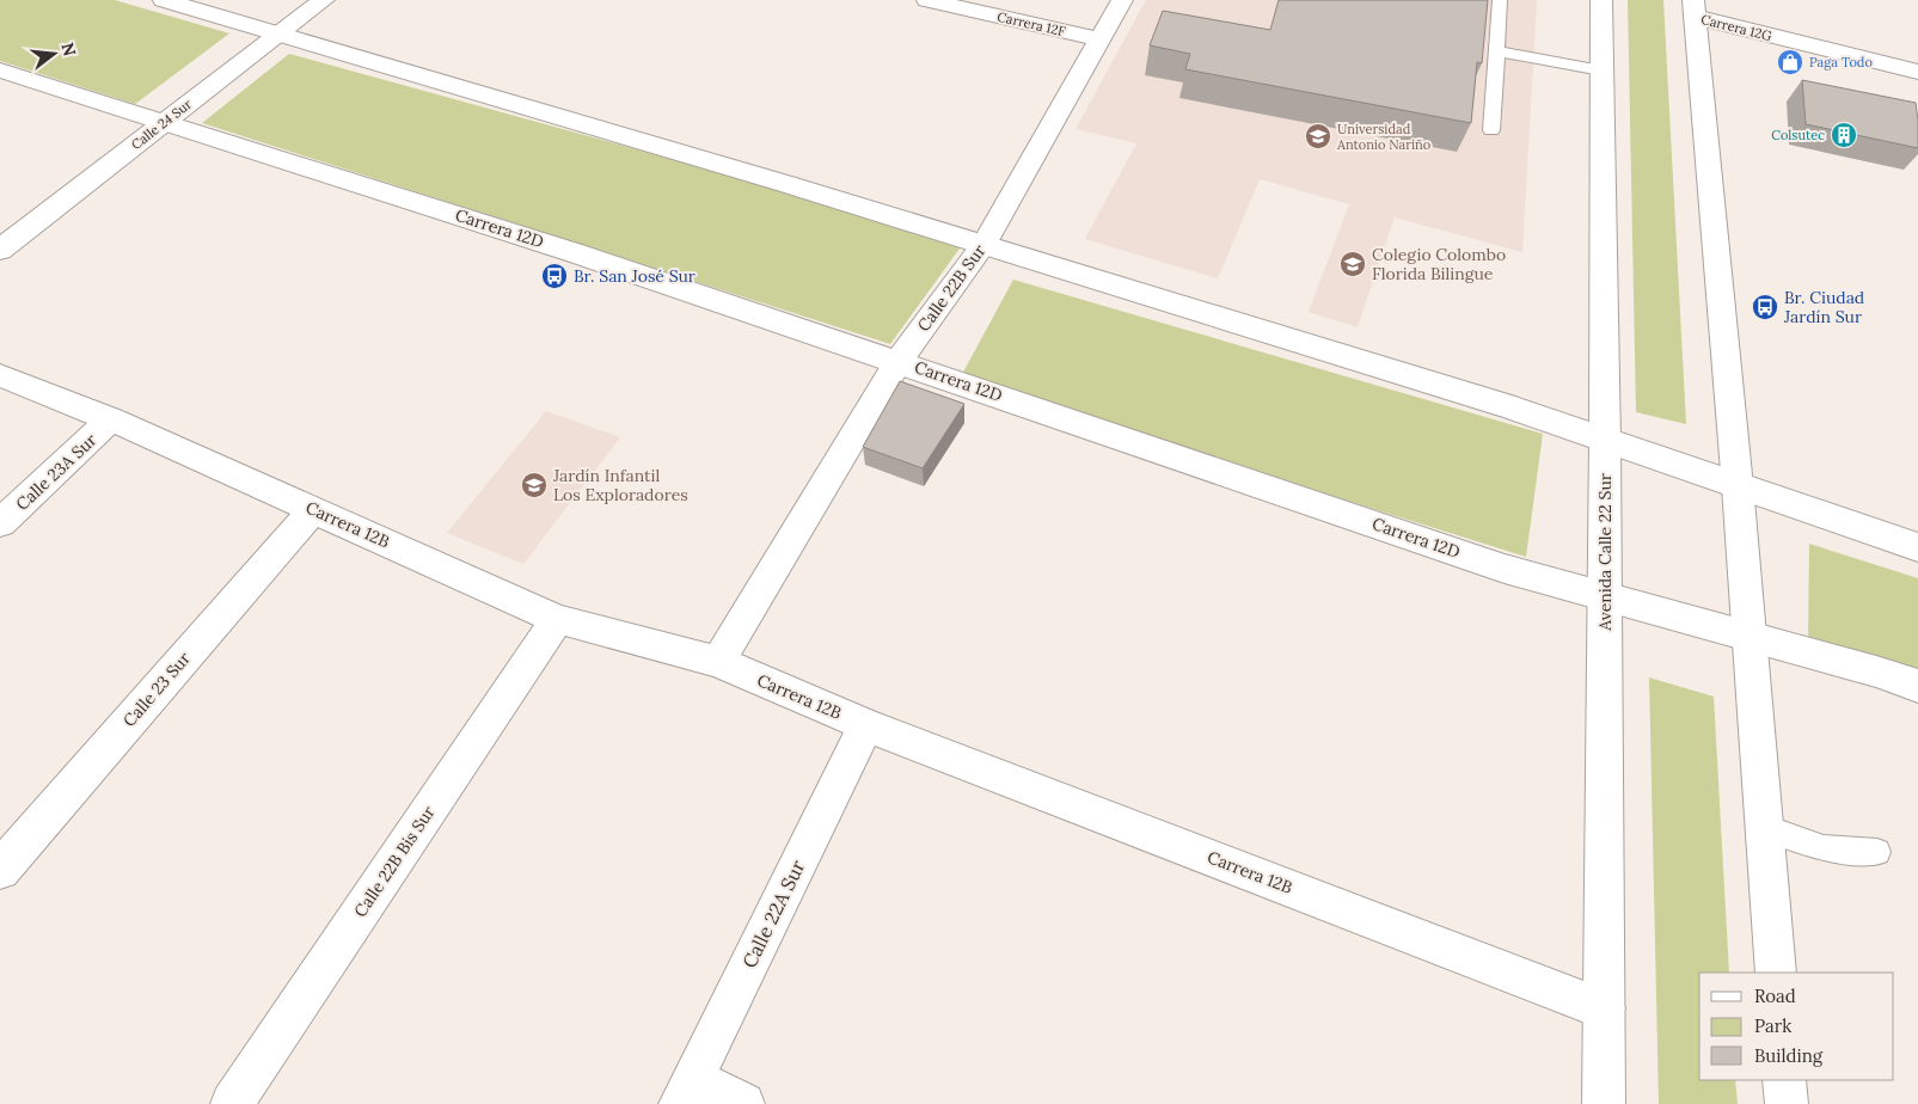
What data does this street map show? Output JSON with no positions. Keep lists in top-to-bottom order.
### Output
{
  "streets": {
    "street": [
      "Carrera 12F",
      "Carrera 12G",
      "Calle 24 Sur",
      "Carrera 12D",
      "Calle 22B Sur",
      "Calle 23A Sur",
      "Carrera 12B",
      "Avenida Calle 22 Sur",
      "Calle 23 Sur",
      "Calle 22B Bis Sur",
      "Calle 22A Sur"
    ]
  },
  "crossings": [
    ["Carrera 12F", "Calle 22B Sur"],
    ["Calle 24 Sur", "Carrera 12D"],
    ["Carrera 12D", "Calle 22B Sur"],
    ["Carrera 12D", "Avenida Calle 22 Sur"],
    ["Calle 22B Sur", "Carrera 12B"],
    ["Calle 23A Sur", "Carrera 12B"],
    ["Carrera 12B", "Avenida Calle 22 Sur"],
    ["Carrera 12B", "Calle 23 Sur"],
    ["Carrera 12B", "Calle 22B Bis Sur"],
    ["Carrera 12B", "Calle 22A Sur"]
  ],
  "places": {
    "shop": ["Paga Todo"],
    "building": ["Colsutec"],
    "school or university": ["Universidad Antonio Nariño", "Colegio Colombo Florida Bilingue", "Jardín Infantil Los Exploradores"],
    "bus stop": ["Br. San José Sur", "Br. Ciudad Jardín Sur"]
  },
  "legend": ["Road", "Park", "Building"],
  "north": "right"
}
